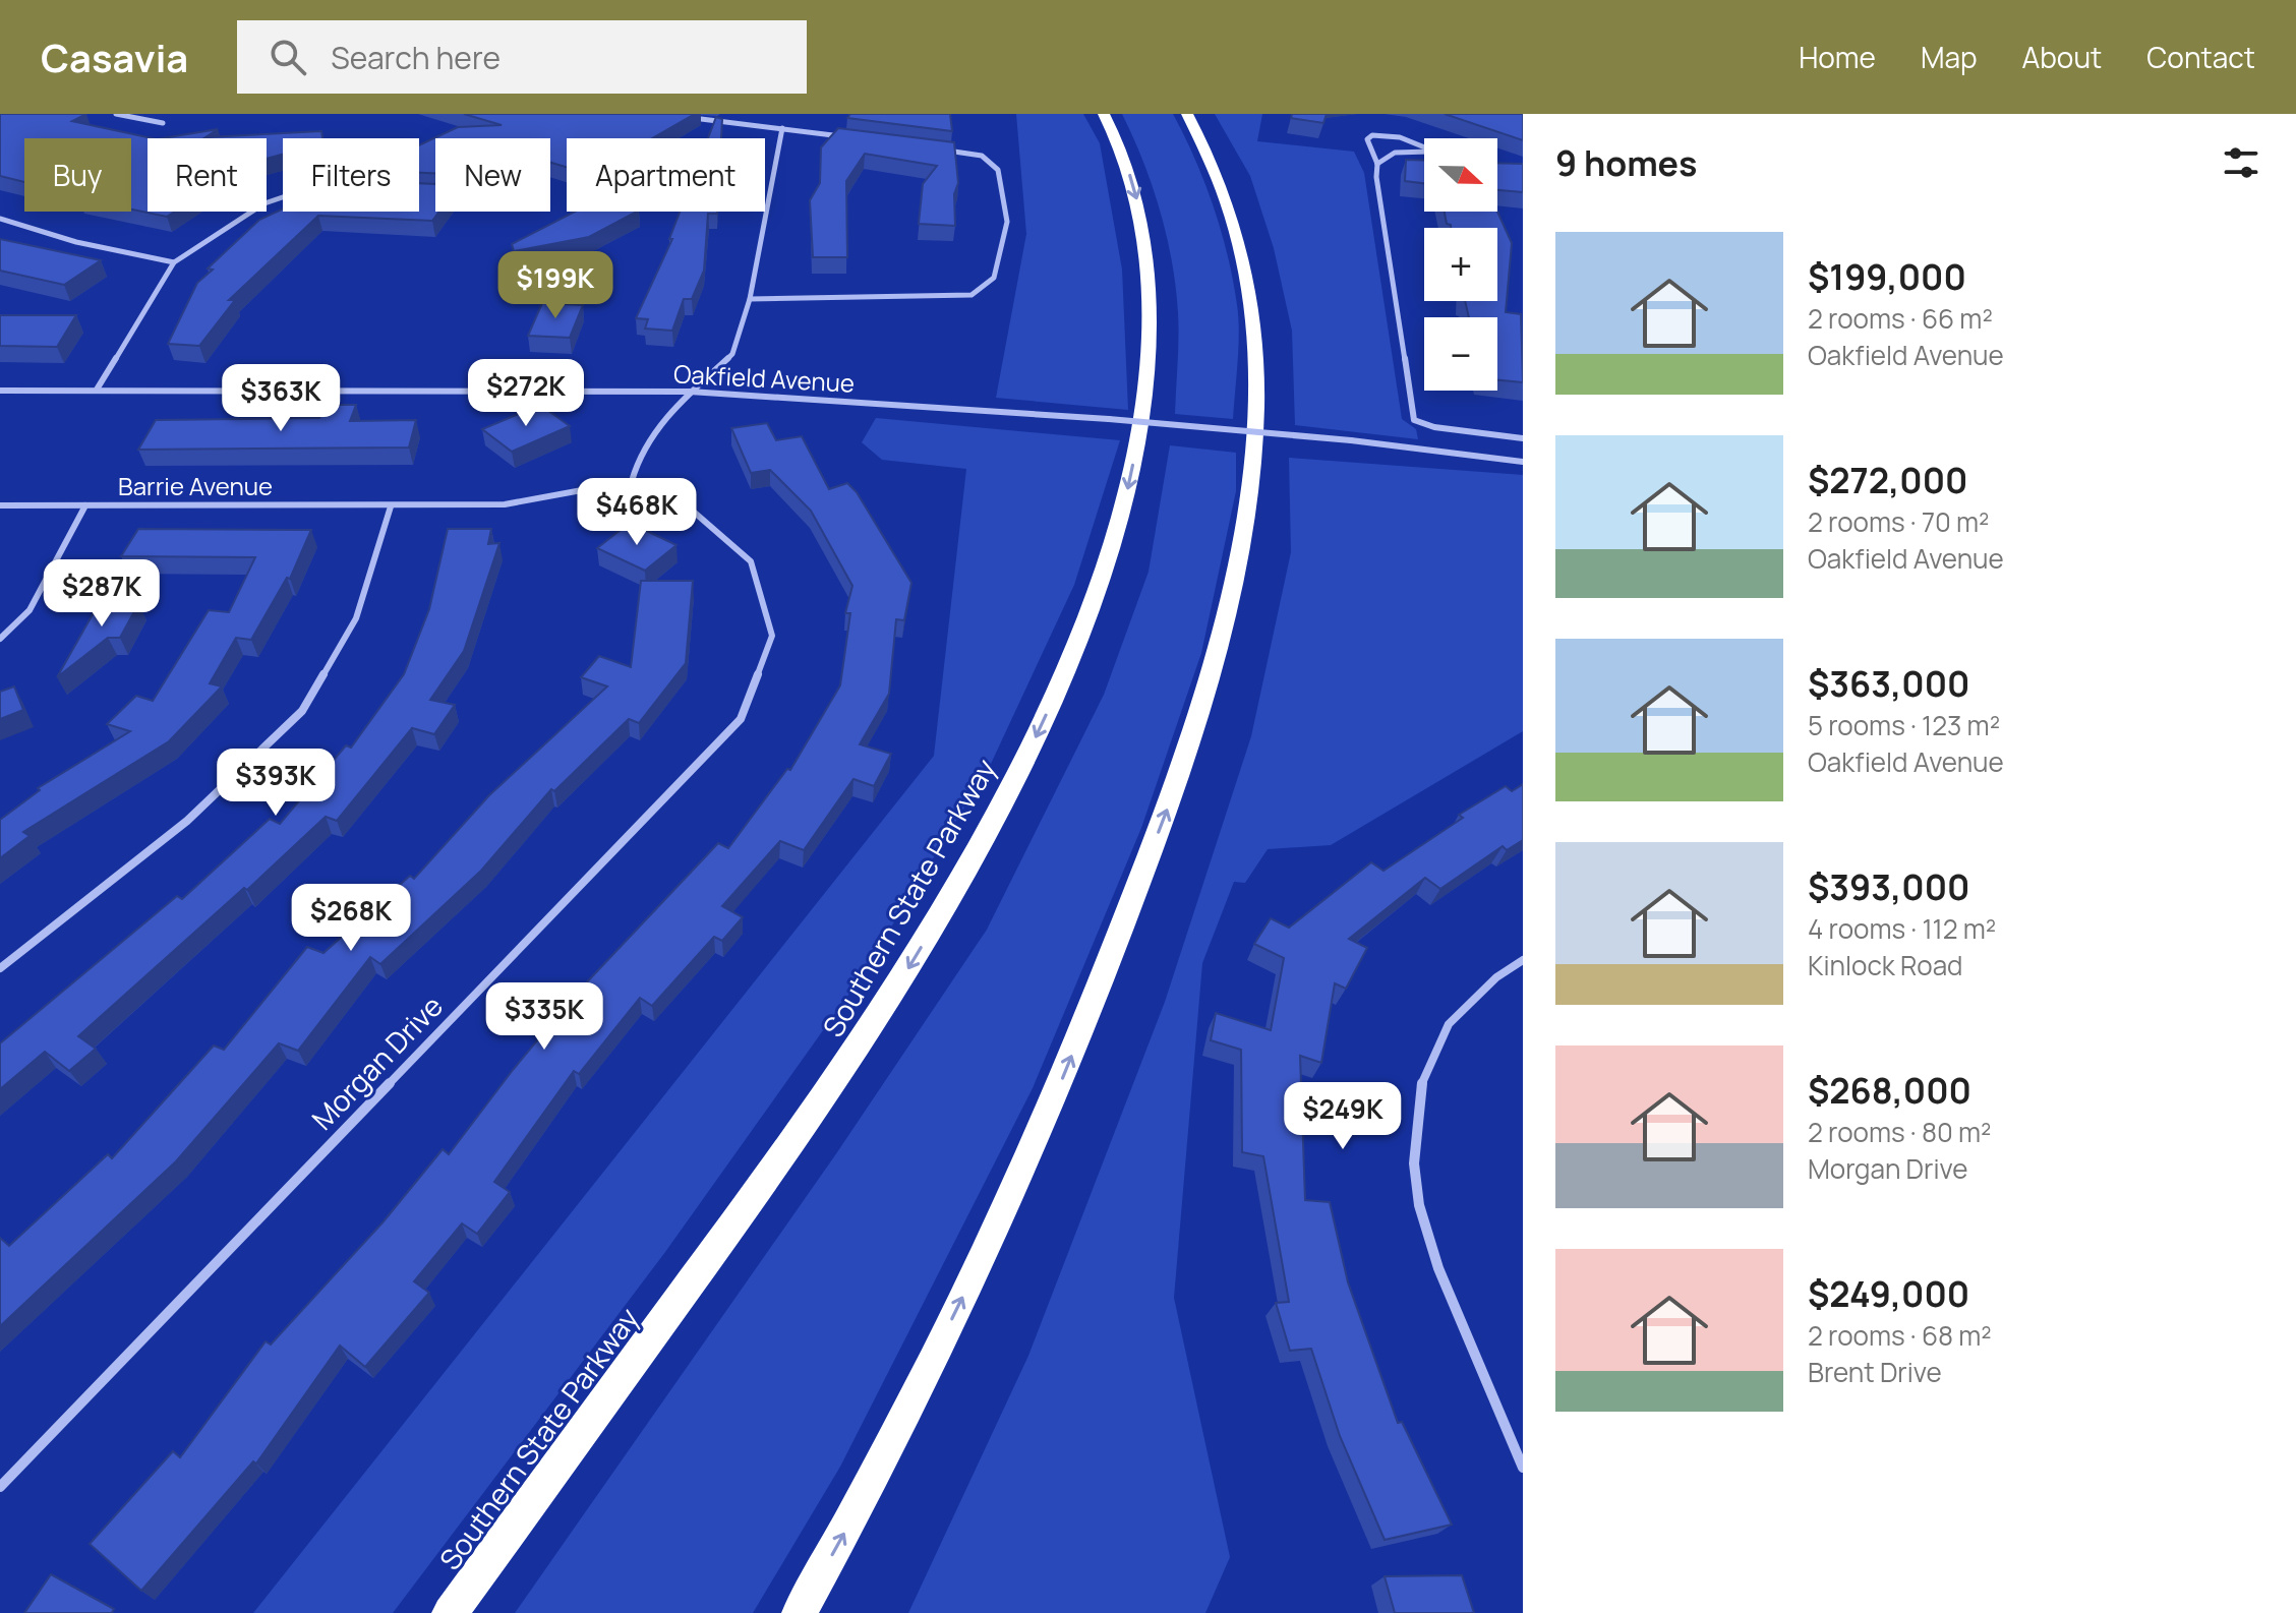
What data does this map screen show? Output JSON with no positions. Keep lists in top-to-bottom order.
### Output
{
  "streets": {
    "highway": ["Southern State Parkway"],
    "street": ["Oakfield Avenue", "Barrie Avenue", "Morgan Drive"]
  },
  "crossings": [
    ["Barrie Avenue", "Morgan Drive"]
  ],
  "north": "right",
  "page": {
    "header": "Casavia",
    "search": "Search here",
    "nav": [
      "Home",
      "Map",
      "About",
      "Contact"
    ],
    "heading": "9 homes",
    "map_buttons": ["+", "−"],
    "chip": [
      "Buy",
      "Rent",
      "Filters",
      "New",
      "Apartment"
    ],
    "list": [
      {
        "name": "$199,000",
        "note": "2 rooms · 66 m² · Oakfield Avenue"
      },
      {
        "name": "$272,000",
        "note": "2 rooms · 70 m² · Oakfield Avenue"
      },
      {
        "name": "$363,000",
        "note": "5 rooms · 123 m² · Oakfield Avenue"
      },
      {
        "name": "$393,000",
        "note": "4 rooms · 112 m² · Kinlock Road"
      },
      {
        "name": "$268,000",
        "note": "2 rooms · 80 m² · Morgan Drive"
      },
      {
        "name": "$249,000",
        "note": "2 rooms · 68 m² · Brent Drive"
      }
    ],
    "price": [
      "$199K",
      "$272K",
      "$363K",
      "$468K",
      "$287K",
      "$393K",
      "$268K",
      "$335K",
      "$249K"
    ]
  }
}
